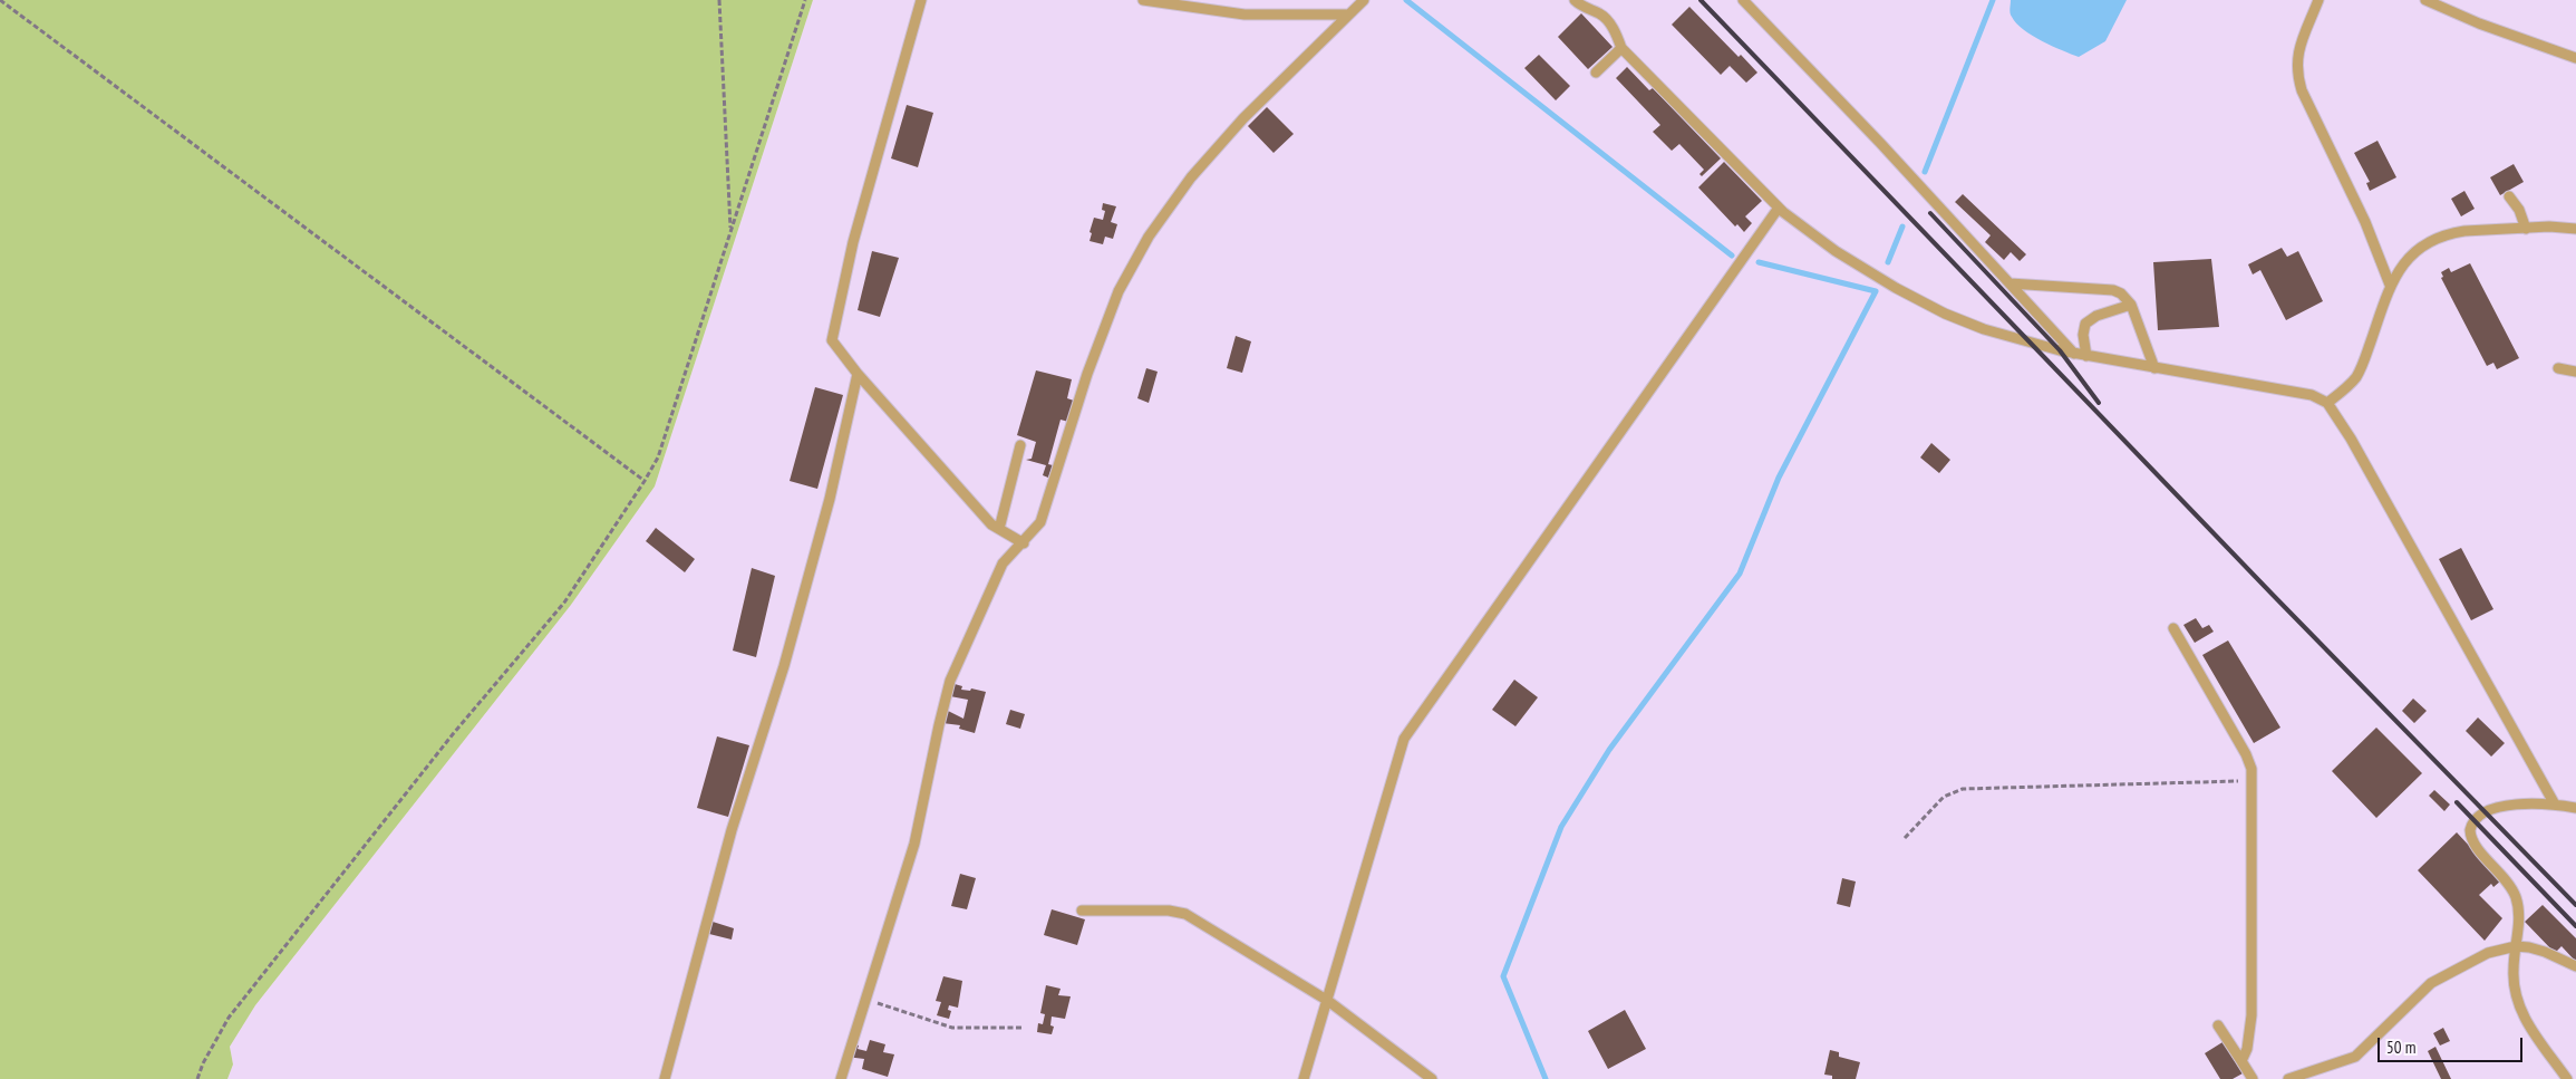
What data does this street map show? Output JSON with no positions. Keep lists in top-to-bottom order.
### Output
{
  "scale_bar": "50 m"
}
